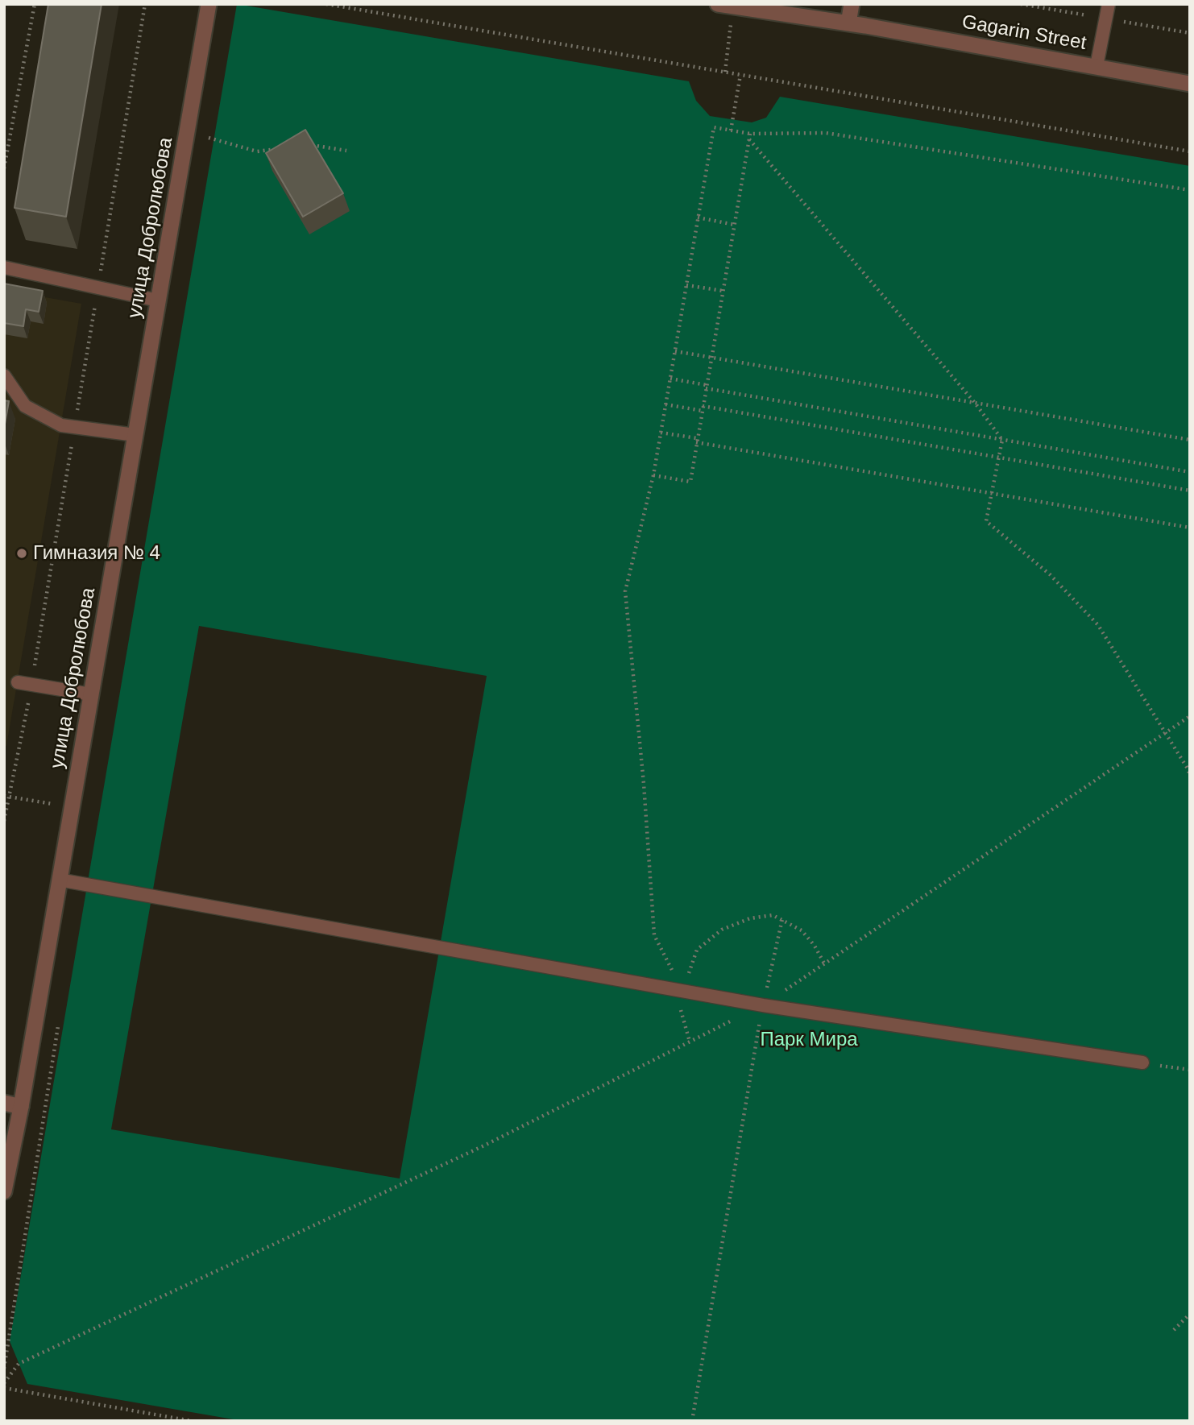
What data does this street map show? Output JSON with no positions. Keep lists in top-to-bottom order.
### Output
{
  "streets": {
    "street": ["Gagarin Street", "улица Добролюбова"]
  },
  "parks": ["Парк Мира"],
  "places": ["Гимназия № 4"]
}
